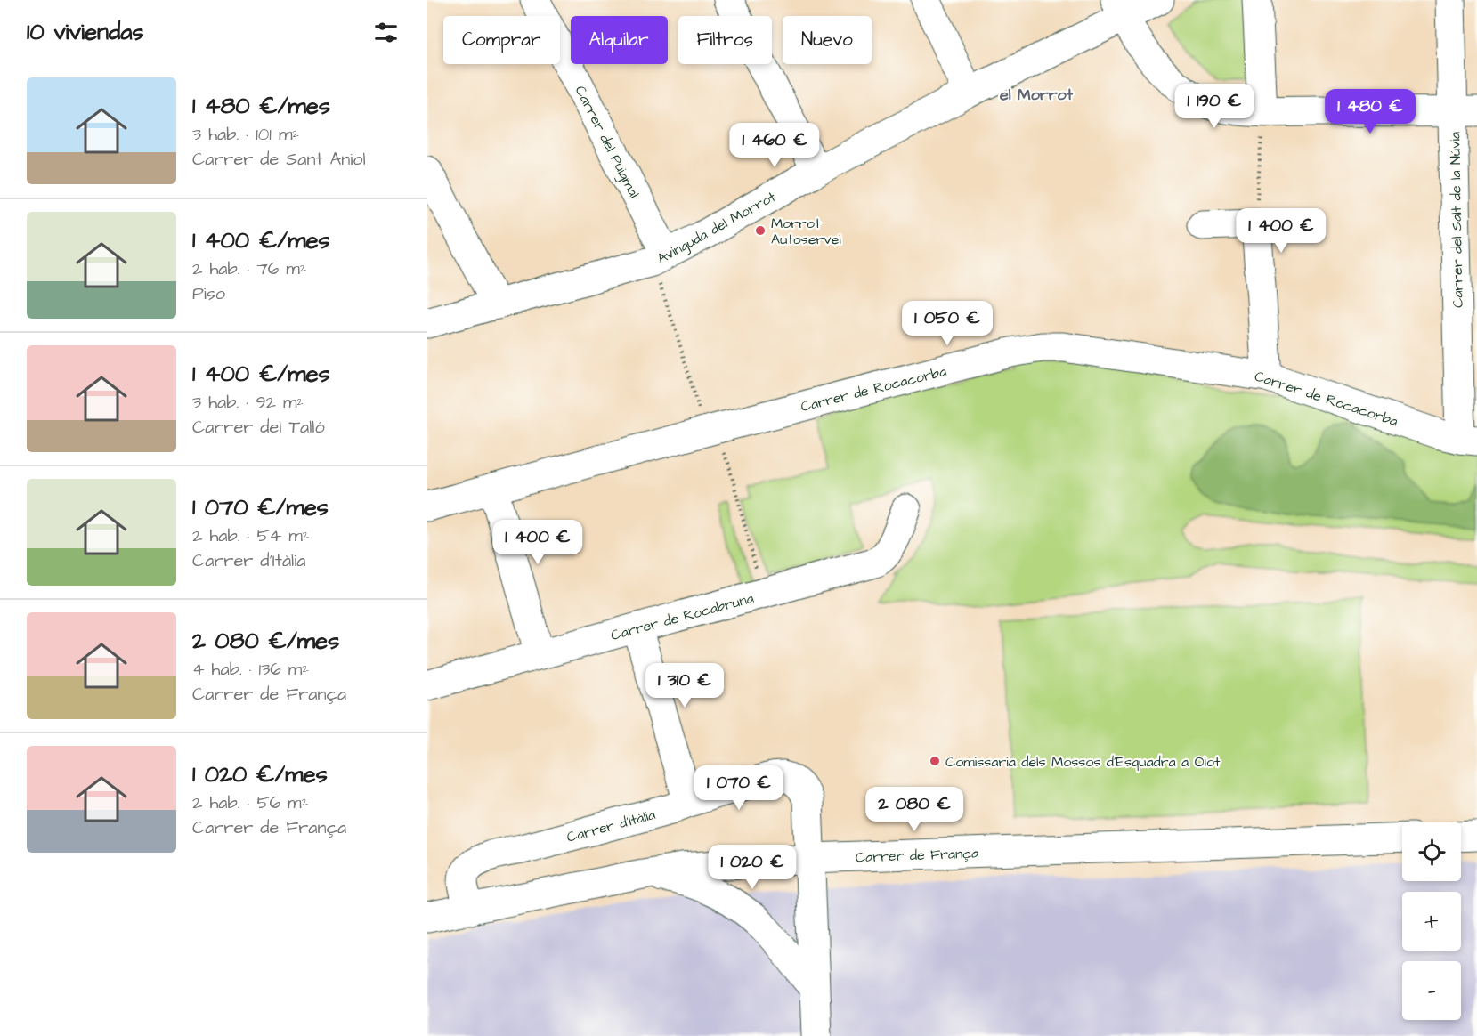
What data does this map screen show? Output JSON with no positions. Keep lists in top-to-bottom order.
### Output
{
  "streets": {
    "street": [
      "Carrer del Puigmal",
      "Carrer del Salt de la Núvia",
      "Avinguda del Morrot",
      "Carrer de Rocacorba",
      "Carrer de Rocabruna",
      "Carrer d'Itàlia",
      "Carrer de França"
    ]
  },
  "crossings": [
    ["Carrer del Puigmal", "Avinguda del Morrot"],
    ["Carrer del Salt de la Núvia", "Carrer de Rocacorba"],
    ["Carrer d'Itàlia", "Carrer de França"]
  ],
  "districts": ["el Morrot"],
  "places": ["Morrot Autoservei", "Comissaria dels Mossos d'Esquadra a Olot"],
  "page": {
    "heading": "10 viviendas",
    "chip": [
      "Comprar",
      "Alquilar",
      "Filtros",
      "Nuevo"
    ],
    "list": [
      {
        "name": "1 480 €/mes",
        "note": "3 hab. · 101 m² · Carrer de Sant Aniol"
      },
      {
        "name": "1 400 €/mes",
        "note": "2 hab. · 76 m² · Piso"
      },
      {
        "name": "1 400 €/mes",
        "note": "3 hab. · 92 m² · Carrer del Talló"
      },
      {
        "name": "1 070 €/mes",
        "note": "2 hab. · 54 m² · Carrer d'Itàlia"
      },
      {
        "name": "2 080 €/mes",
        "note": "4 hab. · 136 m² · Carrer de França"
      },
      {
        "name": "1 020 €/mes",
        "note": "2 hab. · 56 m² · Carrer de França"
      }
    ],
    "price": [
      "1 190 €",
      "1 480 €",
      "1 460 €",
      "1 400 €",
      "1 050 €",
      "1 400 €",
      "1 310 €",
      "1 070 €",
      "2 080 €",
      "1 020 €"
    ],
    "map_buttons": ["+", "−"]
  }
}
